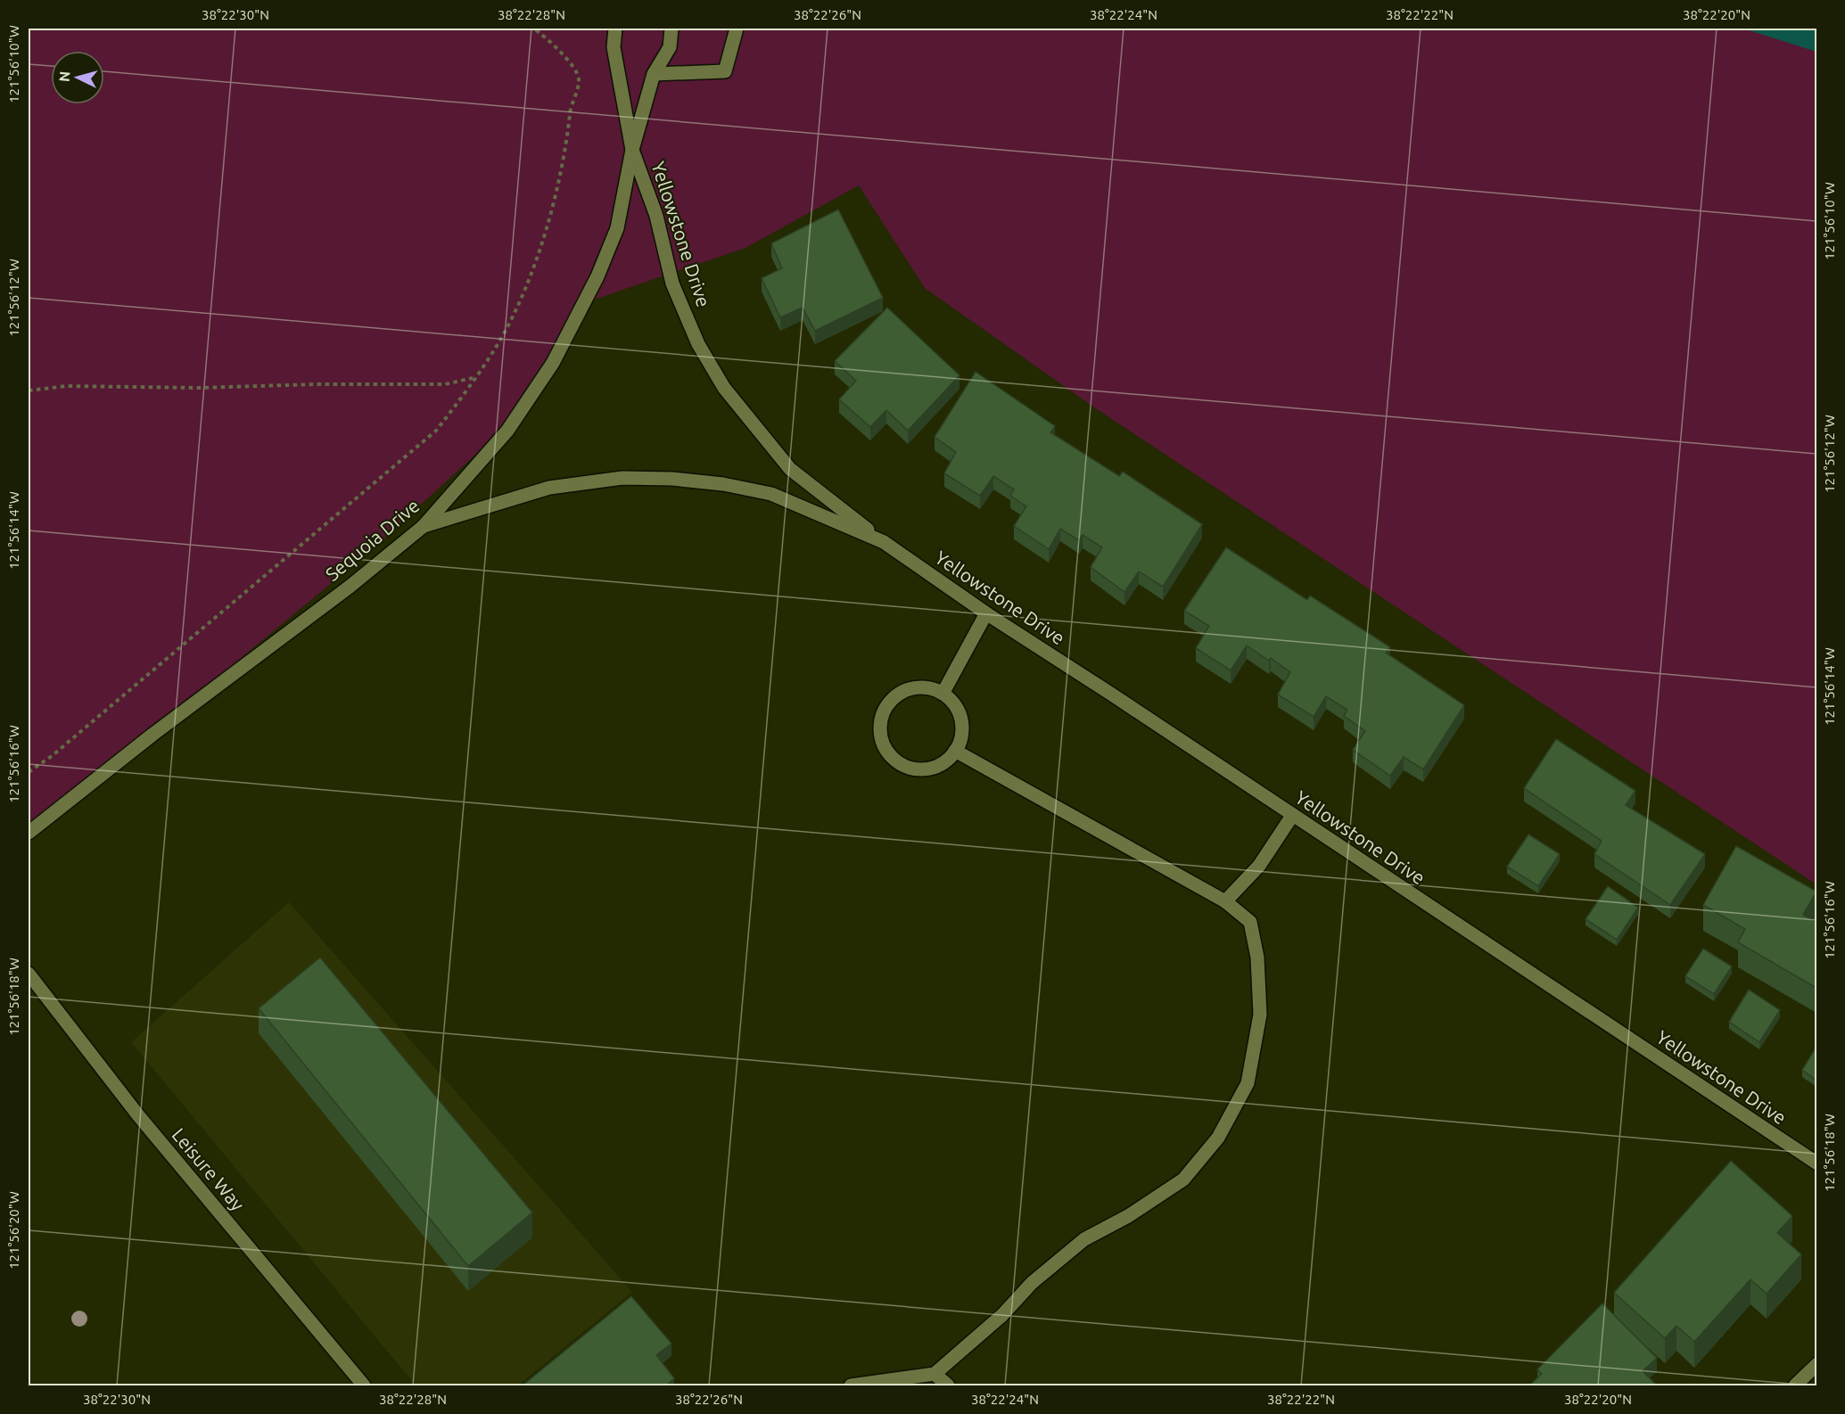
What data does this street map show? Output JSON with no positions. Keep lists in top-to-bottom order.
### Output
{
  "streets": {
    "street": ["Yellowstone Drive", "Sequoia Drive", "Leisure Way"]
  },
  "crossings": [
    ["Yellowstone Drive", "Sequoia Drive"]
  ],
  "north": "left",
  "coordinates": [
    "38°22'30\"N",
    "38°22'28\"N",
    "38°22'26\"N",
    "38°22'24\"N",
    "38°22'22\"N",
    "38°22'20\"N",
    "121°56'10\"W",
    "121°56'12\"W",
    "121°56'14\"W",
    "121°56'16\"W",
    "121°56'18\"W",
    "121°56'20\"W"
  ]
}
